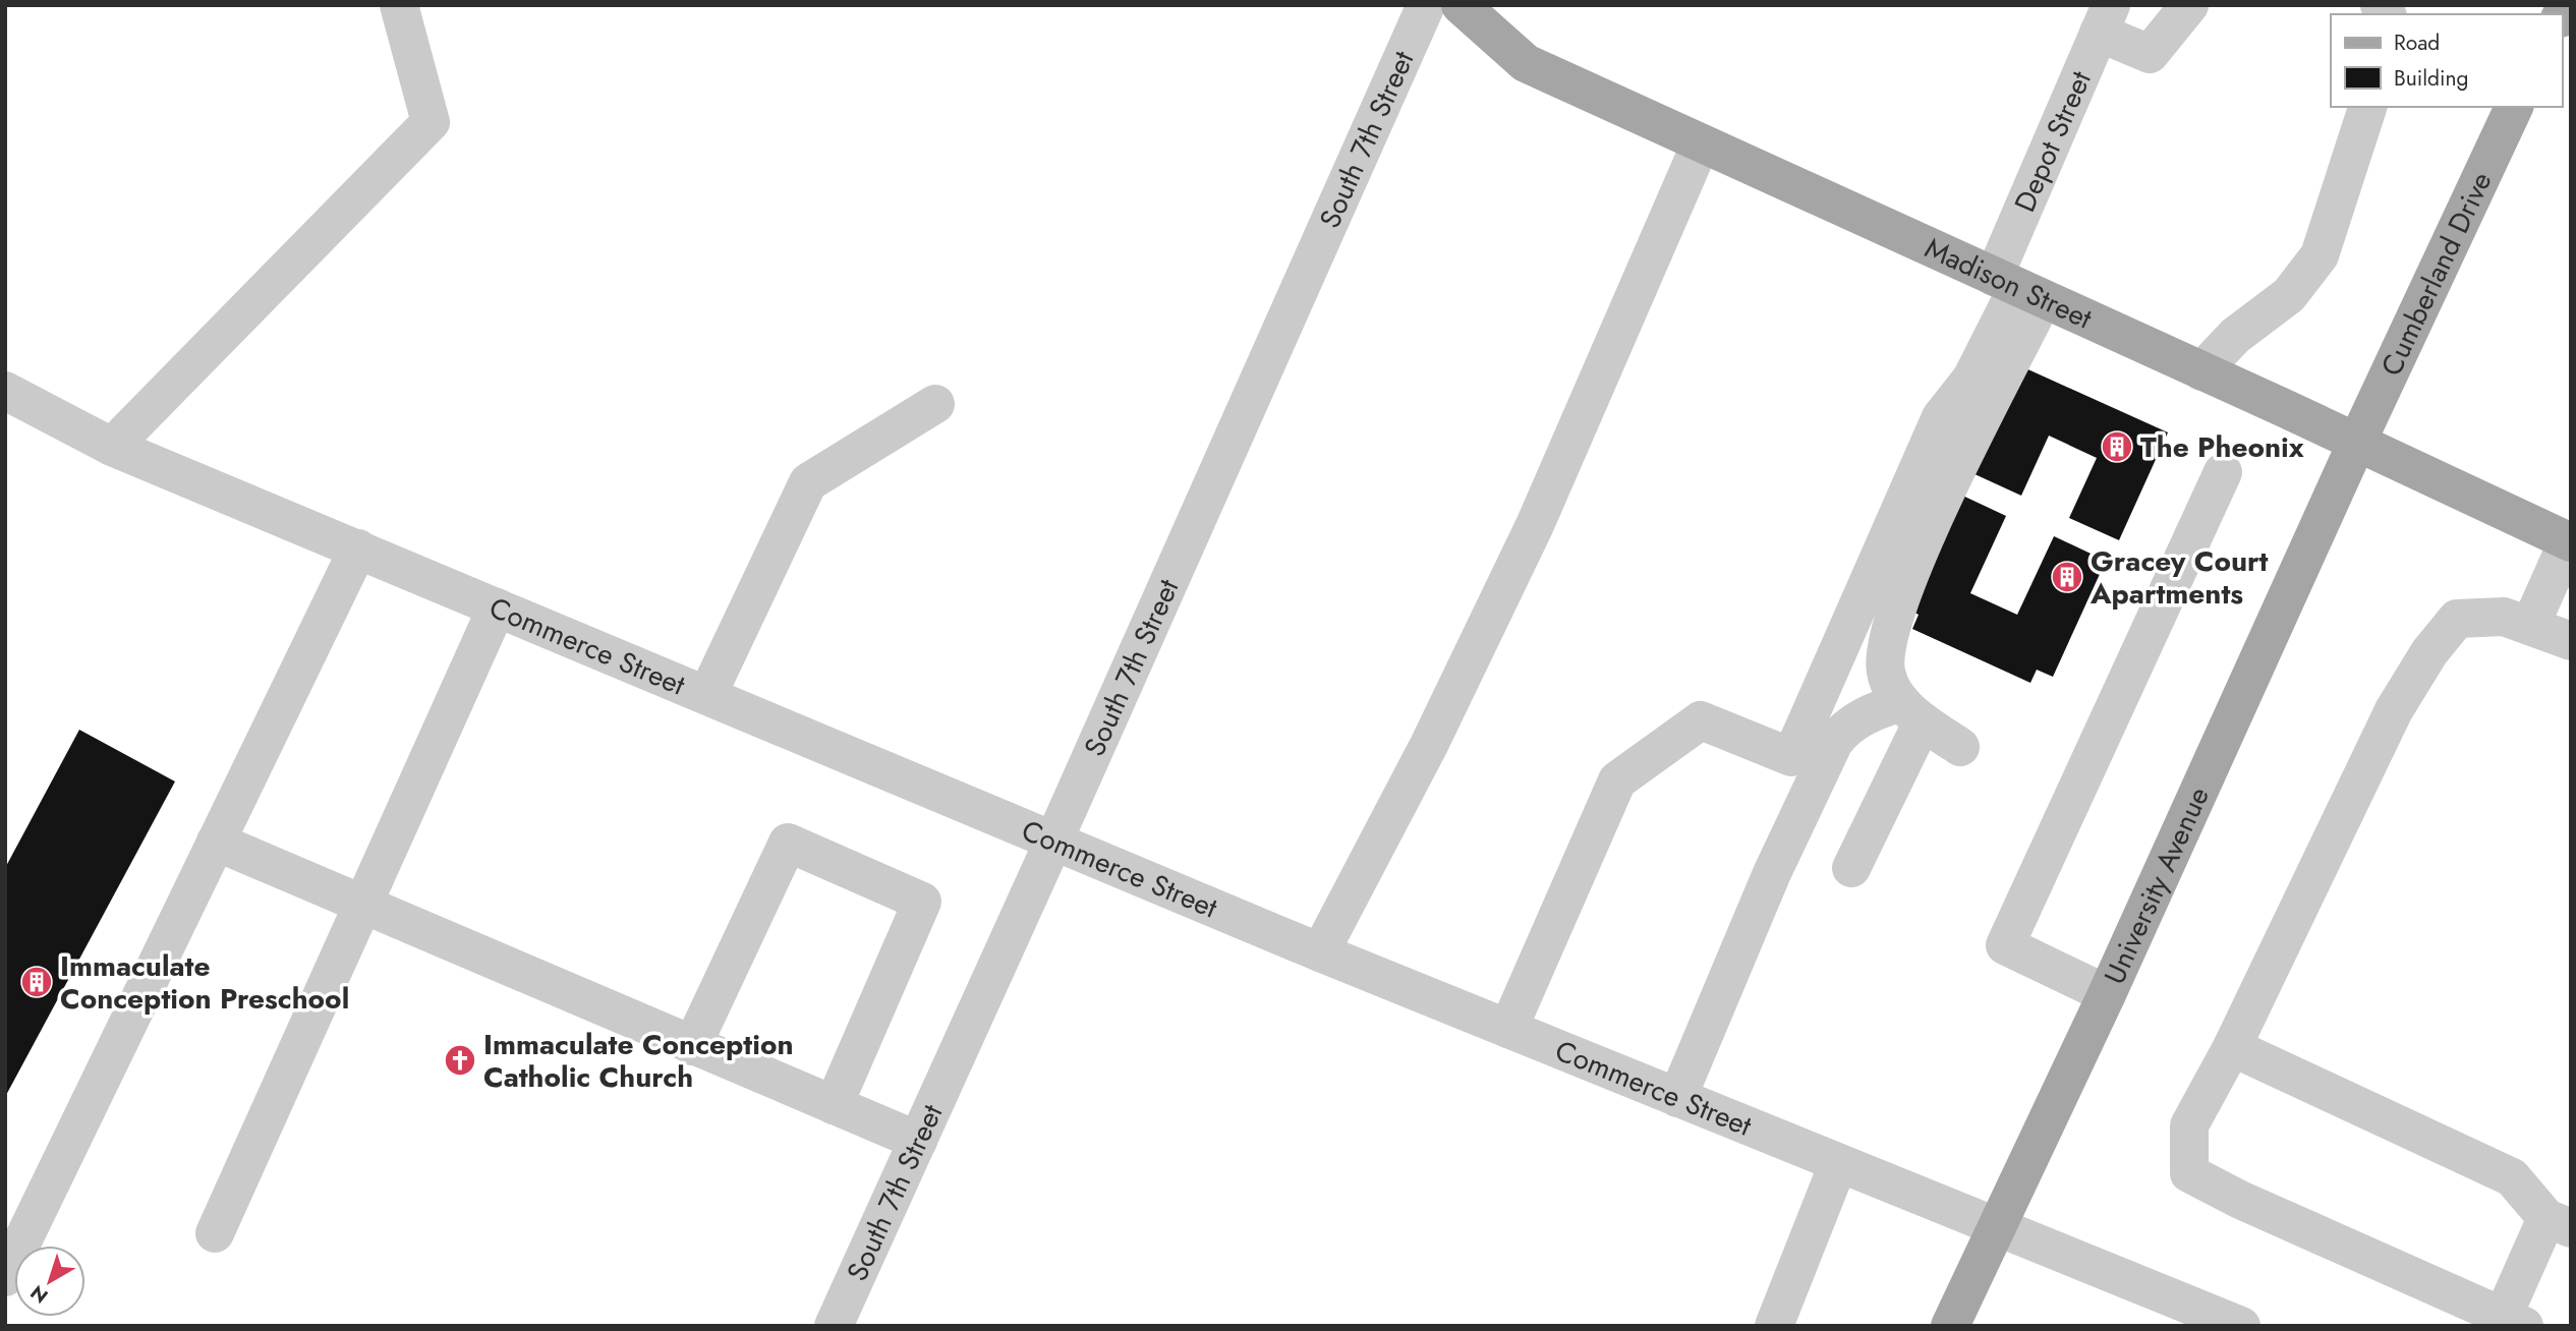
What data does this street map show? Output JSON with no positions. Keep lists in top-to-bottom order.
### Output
{
  "streets": {
    "main road": ["Cumberland Drive", "Madison Street", "University Avenue"],
    "street": ["South 7th Street", "Depot Street", "Commerce Street"]
  },
  "crossings": [
    ["South 7th Street", "Commerce Street"],
    ["Depot Street", "Madison Street"],
    ["Cumberland Drive", "Madison Street"],
    ["Cumberland Drive", "University Avenue"],
    ["Madison Street", "University Avenue"],
    ["Commerce Street", "University Avenue"]
  ],
  "places": {
    "building": ["The Pheonix", "Gracey Court Apartments", "Immaculate Conception Preschool"],
    "church": ["Immaculate Conception Catholic Church"]
  },
  "legend": ["Road", "Building"],
  "north": "bottom left"
}
